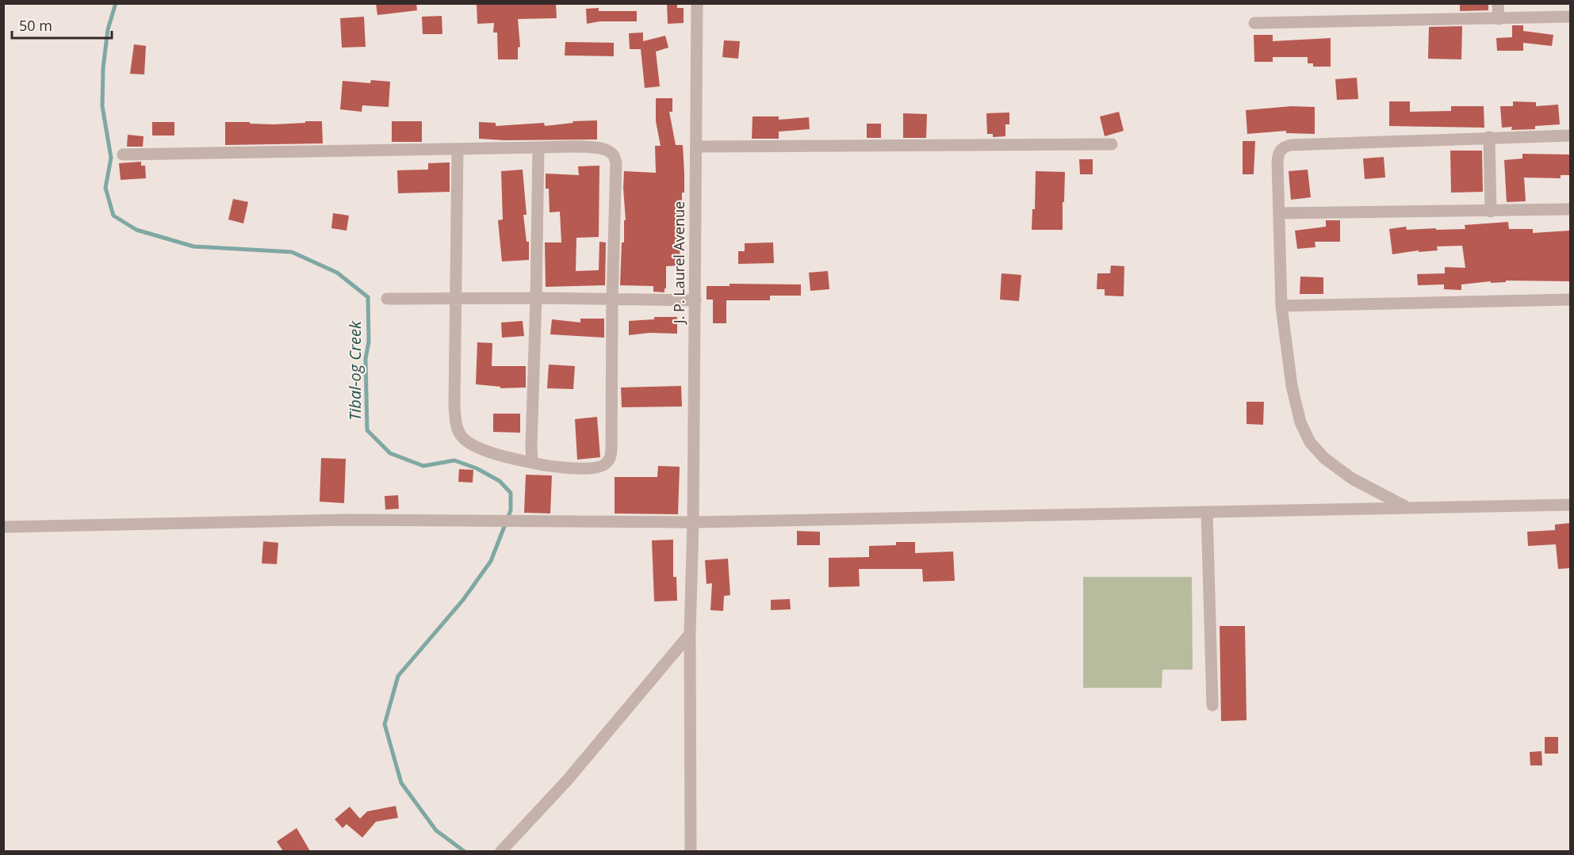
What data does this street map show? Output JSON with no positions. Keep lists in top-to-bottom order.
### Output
{
  "streets": {
    "street": ["J. P. Laurel Avenue"]
  },
  "water": ["Tibal-og Creek"],
  "scale_bar": "50 m"
}
